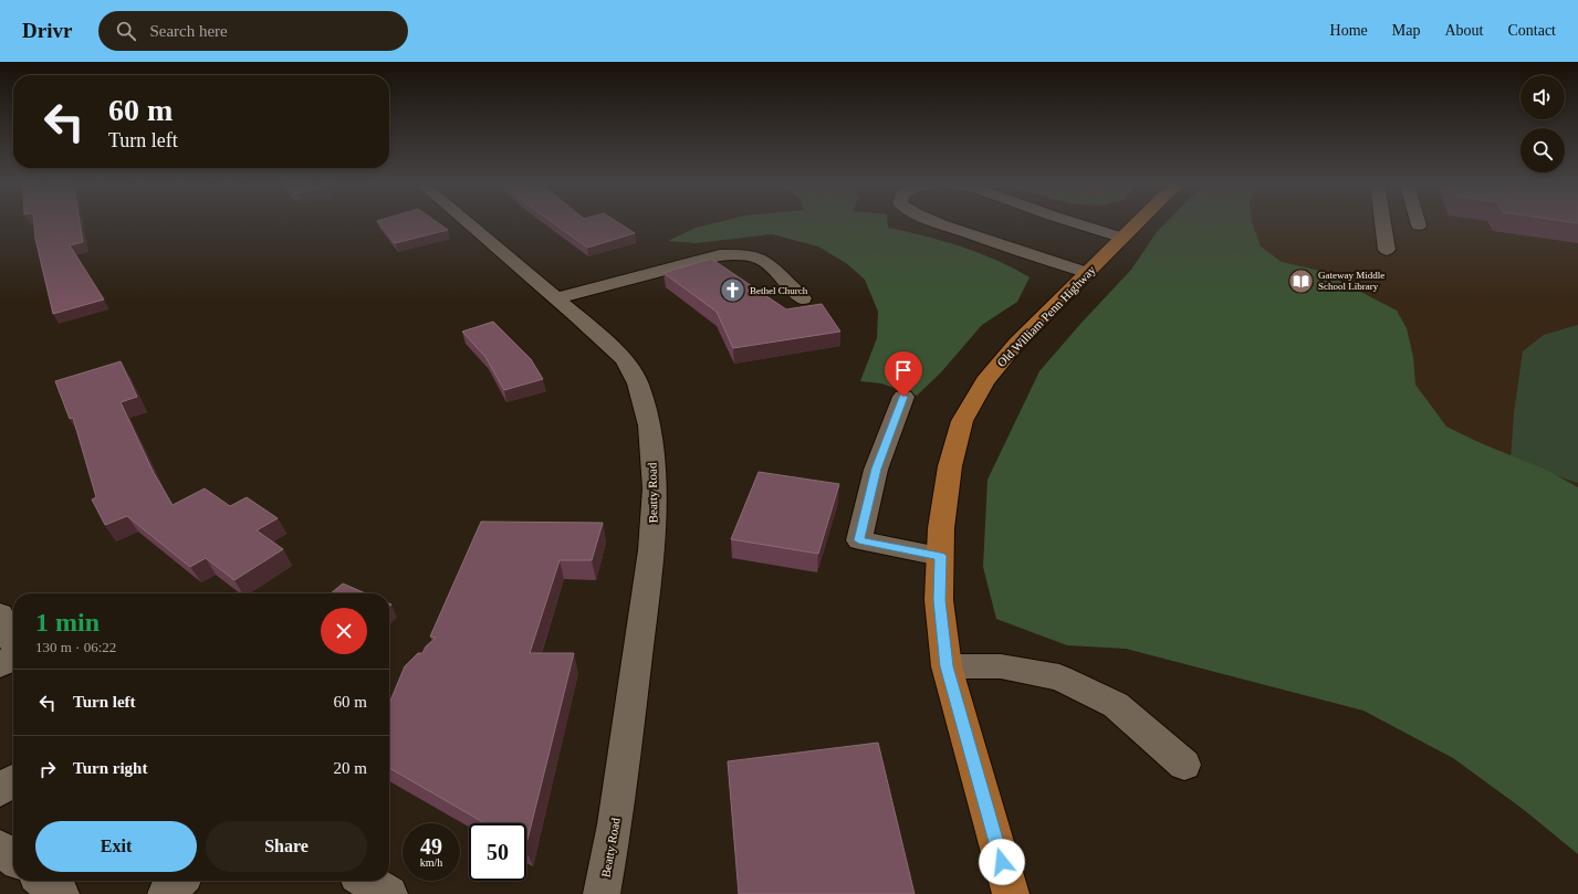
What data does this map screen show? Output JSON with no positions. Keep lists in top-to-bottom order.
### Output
{
  "streets": {
    "main road": ["Old William Penn Highway"],
    "street": ["Beatty Road"]
  },
  "places": {
    "library": ["Gateway Middle School Library"],
    "church": ["Bethel Church"]
  },
  "page": {
    "header": "Drivr",
    "search": "Search here",
    "nav": [
      "Home",
      "Map",
      "About",
      "Contact"
    ],
    "turn": ["60 m", "Turn left"],
    "heading": ["1 min", "130 m · 06:22"],
    "list": [
      {
        "name": "Turn left",
        "value": "60 m"
      },
      {
        "name": "Turn right",
        "value": "20 m"
      }
    ],
    "buttons": ["Exit", "Share"],
    "speed": "49 km/h",
    "limit": "50"
  }
}
